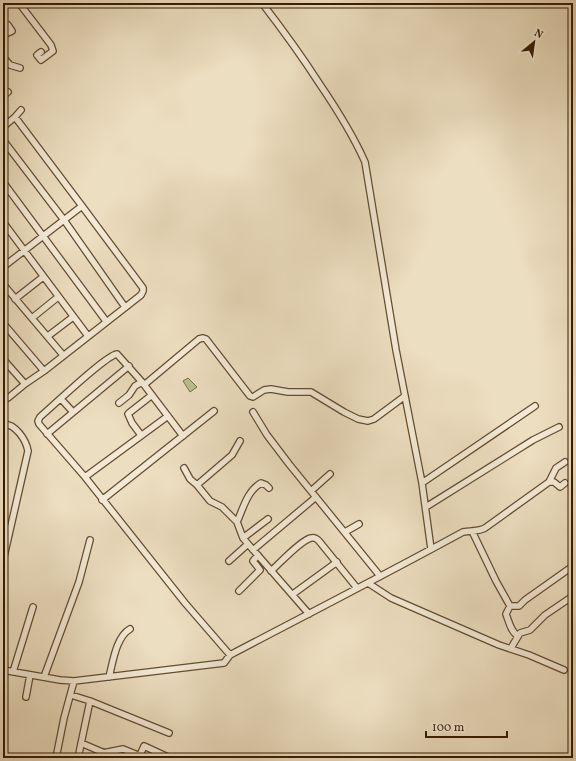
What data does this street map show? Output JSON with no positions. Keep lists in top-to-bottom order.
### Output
{
  "scale_bar": "100 m",
  "north": "top right"
}
